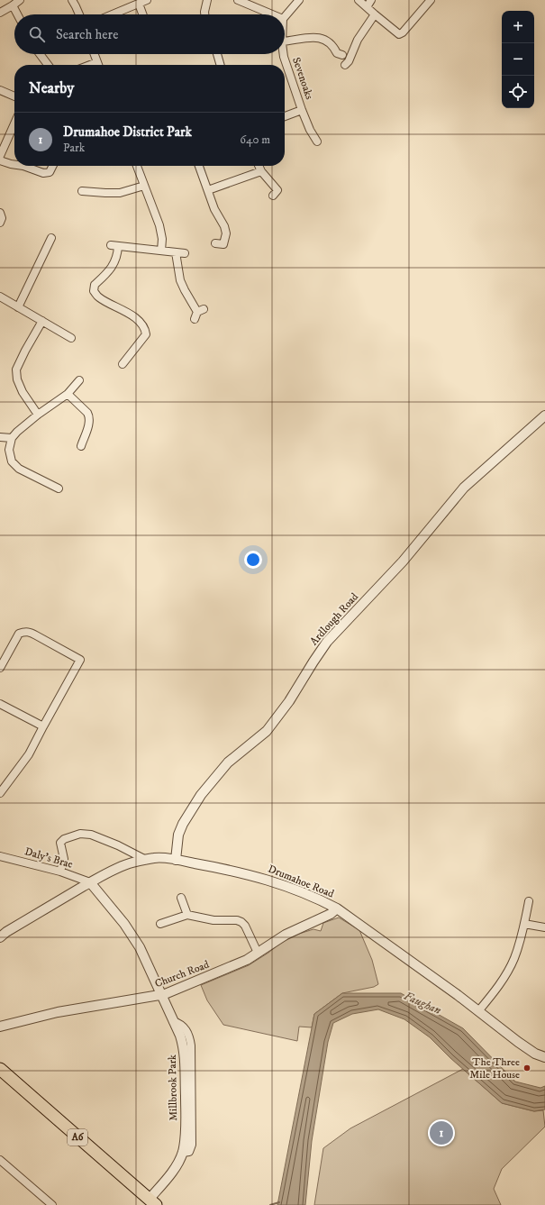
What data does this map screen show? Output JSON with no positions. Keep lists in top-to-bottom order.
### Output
{
  "streets": {
    "highway": ["A6"],
    "street": [
      "Sevenoaks",
      "Ardlough Road",
      "Daly's Brae",
      "Drumahoe Road",
      "Church Road",
      "Millbrook Park"
    ]
  },
  "crossings": [
    ["Ardlough Road", "Drumahoe Road"],
    ["Daly's Brae", "Drumahoe Road"],
    ["Daly's Brae", "Millbrook Park"],
    ["Drumahoe Road", "Church Road"],
    ["Drumahoe Road", "Millbrook Park"],
    ["Church Road", "Millbrook Park"],
    ["Millbrook Park", "A6"]
  ],
  "water": ["Faughan"],
  "places": ["The Three Mile House"],
  "page": {
    "map_buttons": ["+", "−"],
    "search": "Search here",
    "heading": "Nearby",
    "list": [
      {
        "mark": "1",
        "name": "Drumahoe District Park",
        "note": "Park",
        "value": "640 m"
      }
    ],
    "pins": "1"
  }
}
